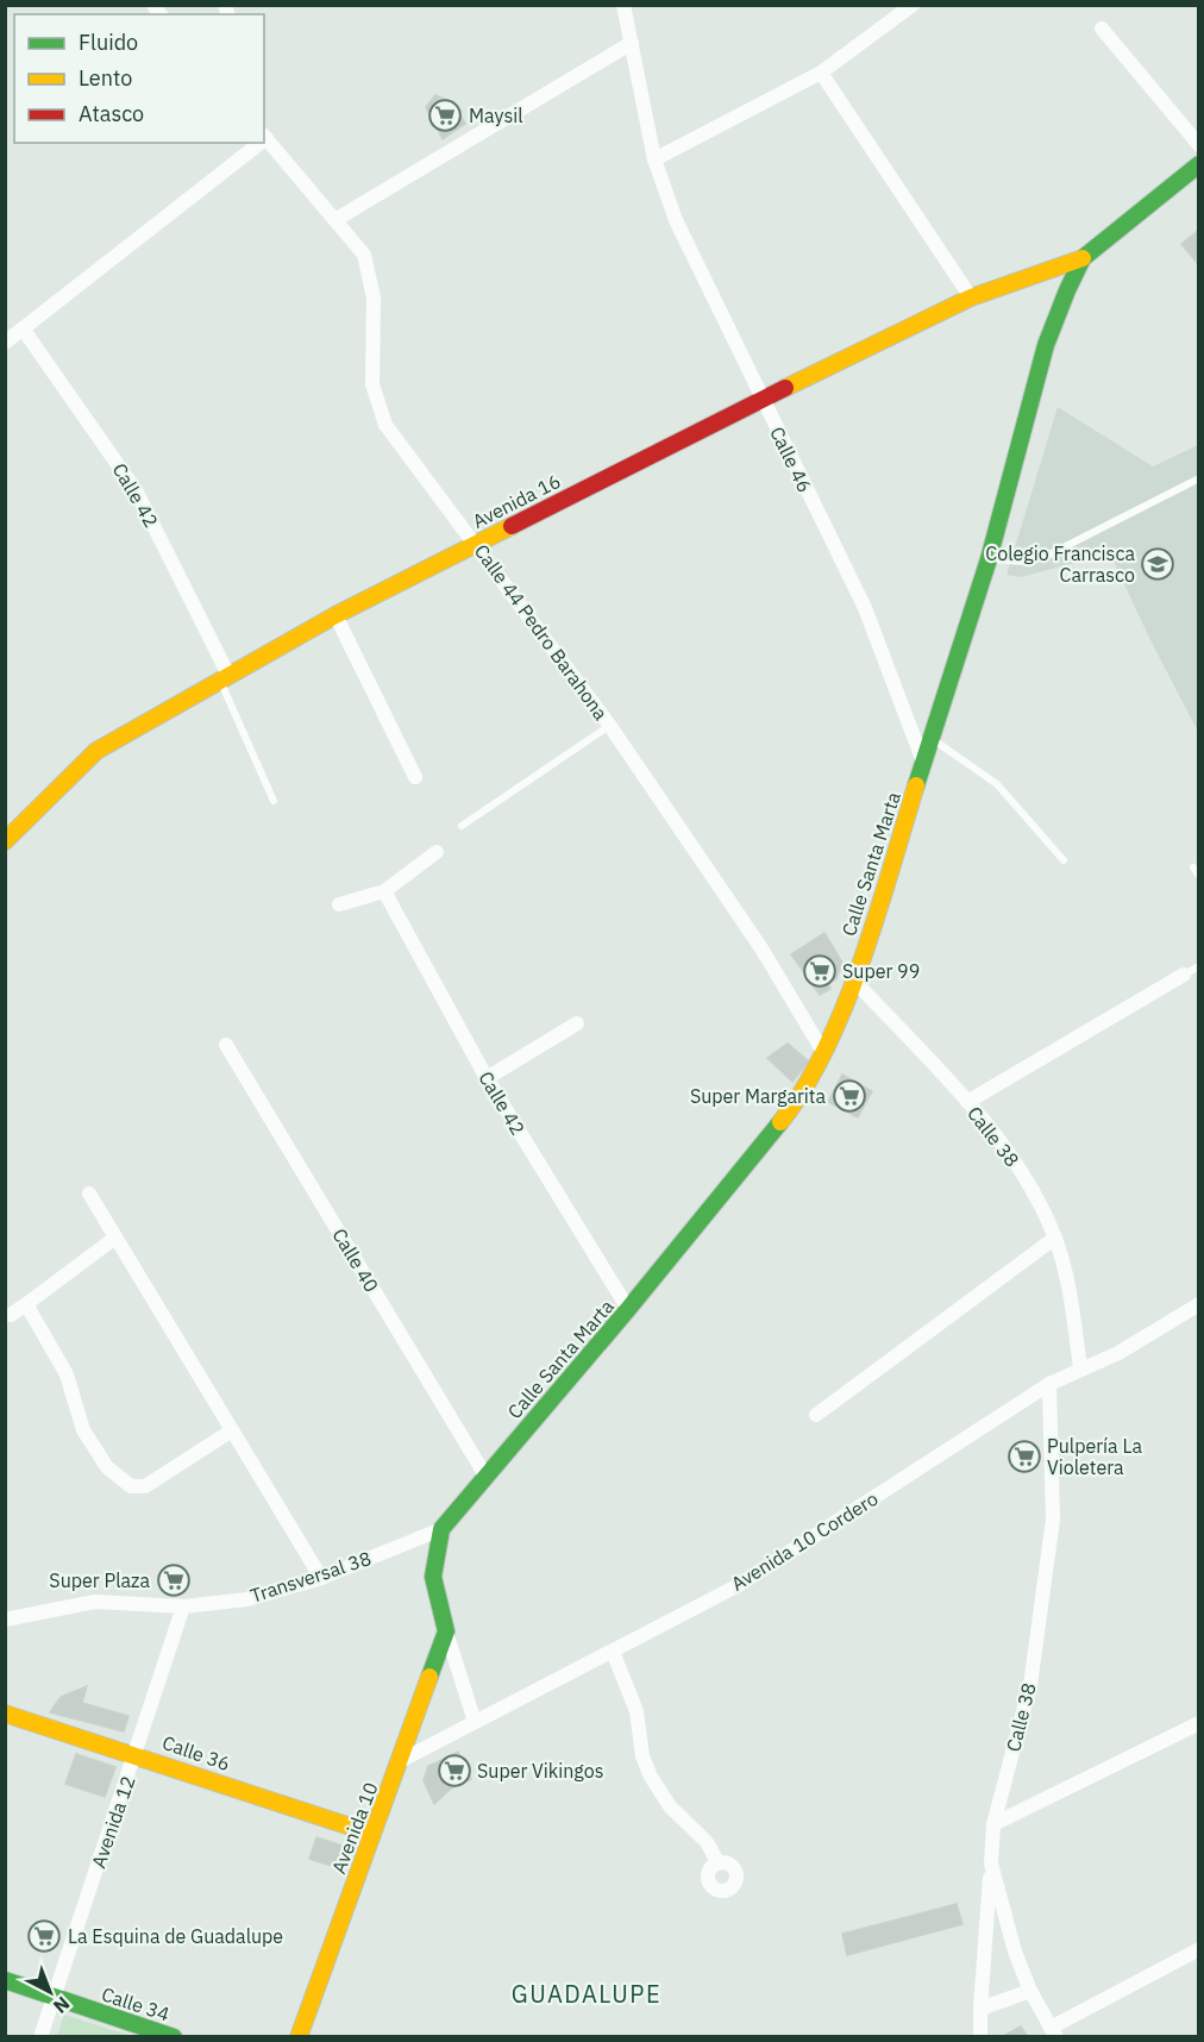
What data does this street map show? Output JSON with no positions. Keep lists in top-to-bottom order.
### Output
{
  "streets": {
    "street": [
      "Calle 46",
      "Calle 42",
      "Avenida 16",
      "Calle 44 Pedro Barahona",
      "Calle Santa Marta",
      "Calle 38",
      "Calle 40",
      "Avenida 10 Cordero",
      "Transversal 38",
      "Calle 36",
      "Avenida 12",
      "Avenida 10",
      "Calle 34"
    ]
  },
  "crossings": [
    ["Calle 46", "Avenida 16"],
    ["Calle 46", "Calle Santa Marta"],
    ["Calle 42", "Avenida 16"],
    ["Calle 42", "Calle Santa Marta"],
    ["Avenida 16", "Calle 44 Pedro Barahona"],
    ["Avenida 16", "Calle Santa Marta"],
    ["Calle 44 Pedro Barahona", "Calle Santa Marta"],
    ["Calle Santa Marta", "Calle 38"],
    ["Calle Santa Marta", "Calle 40"],
    ["Calle Santa Marta", "Avenida 10 Cordero"],
    ["Calle Santa Marta", "Transversal 38"],
    ["Calle Santa Marta", "Avenida 10"],
    ["Calle 38", "Avenida 10 Cordero"],
    ["Avenida 10 Cordero", "Avenida 10"],
    ["Transversal 38", "Avenida 12"],
    ["Calle 36", "Avenida 12"],
    ["Calle 36", "Avenida 10"],
    ["Avenida 12", "Calle 34"]
  ],
  "districts": ["GUADALUPE"],
  "places": {
    "supermarket": [
      "Maysil",
      "Super 99",
      "Super Margarita",
      "Pulpería La Violetera",
      "Super Plaza",
      "Super Vikingos",
      "La Esquina de Guadalupe"
    ],
    "school or university": ["Colegio Francisca Carrasco"]
  },
  "legend": ["Fluido", "Lento", "Atasco"],
  "north": "bottom right"
}
